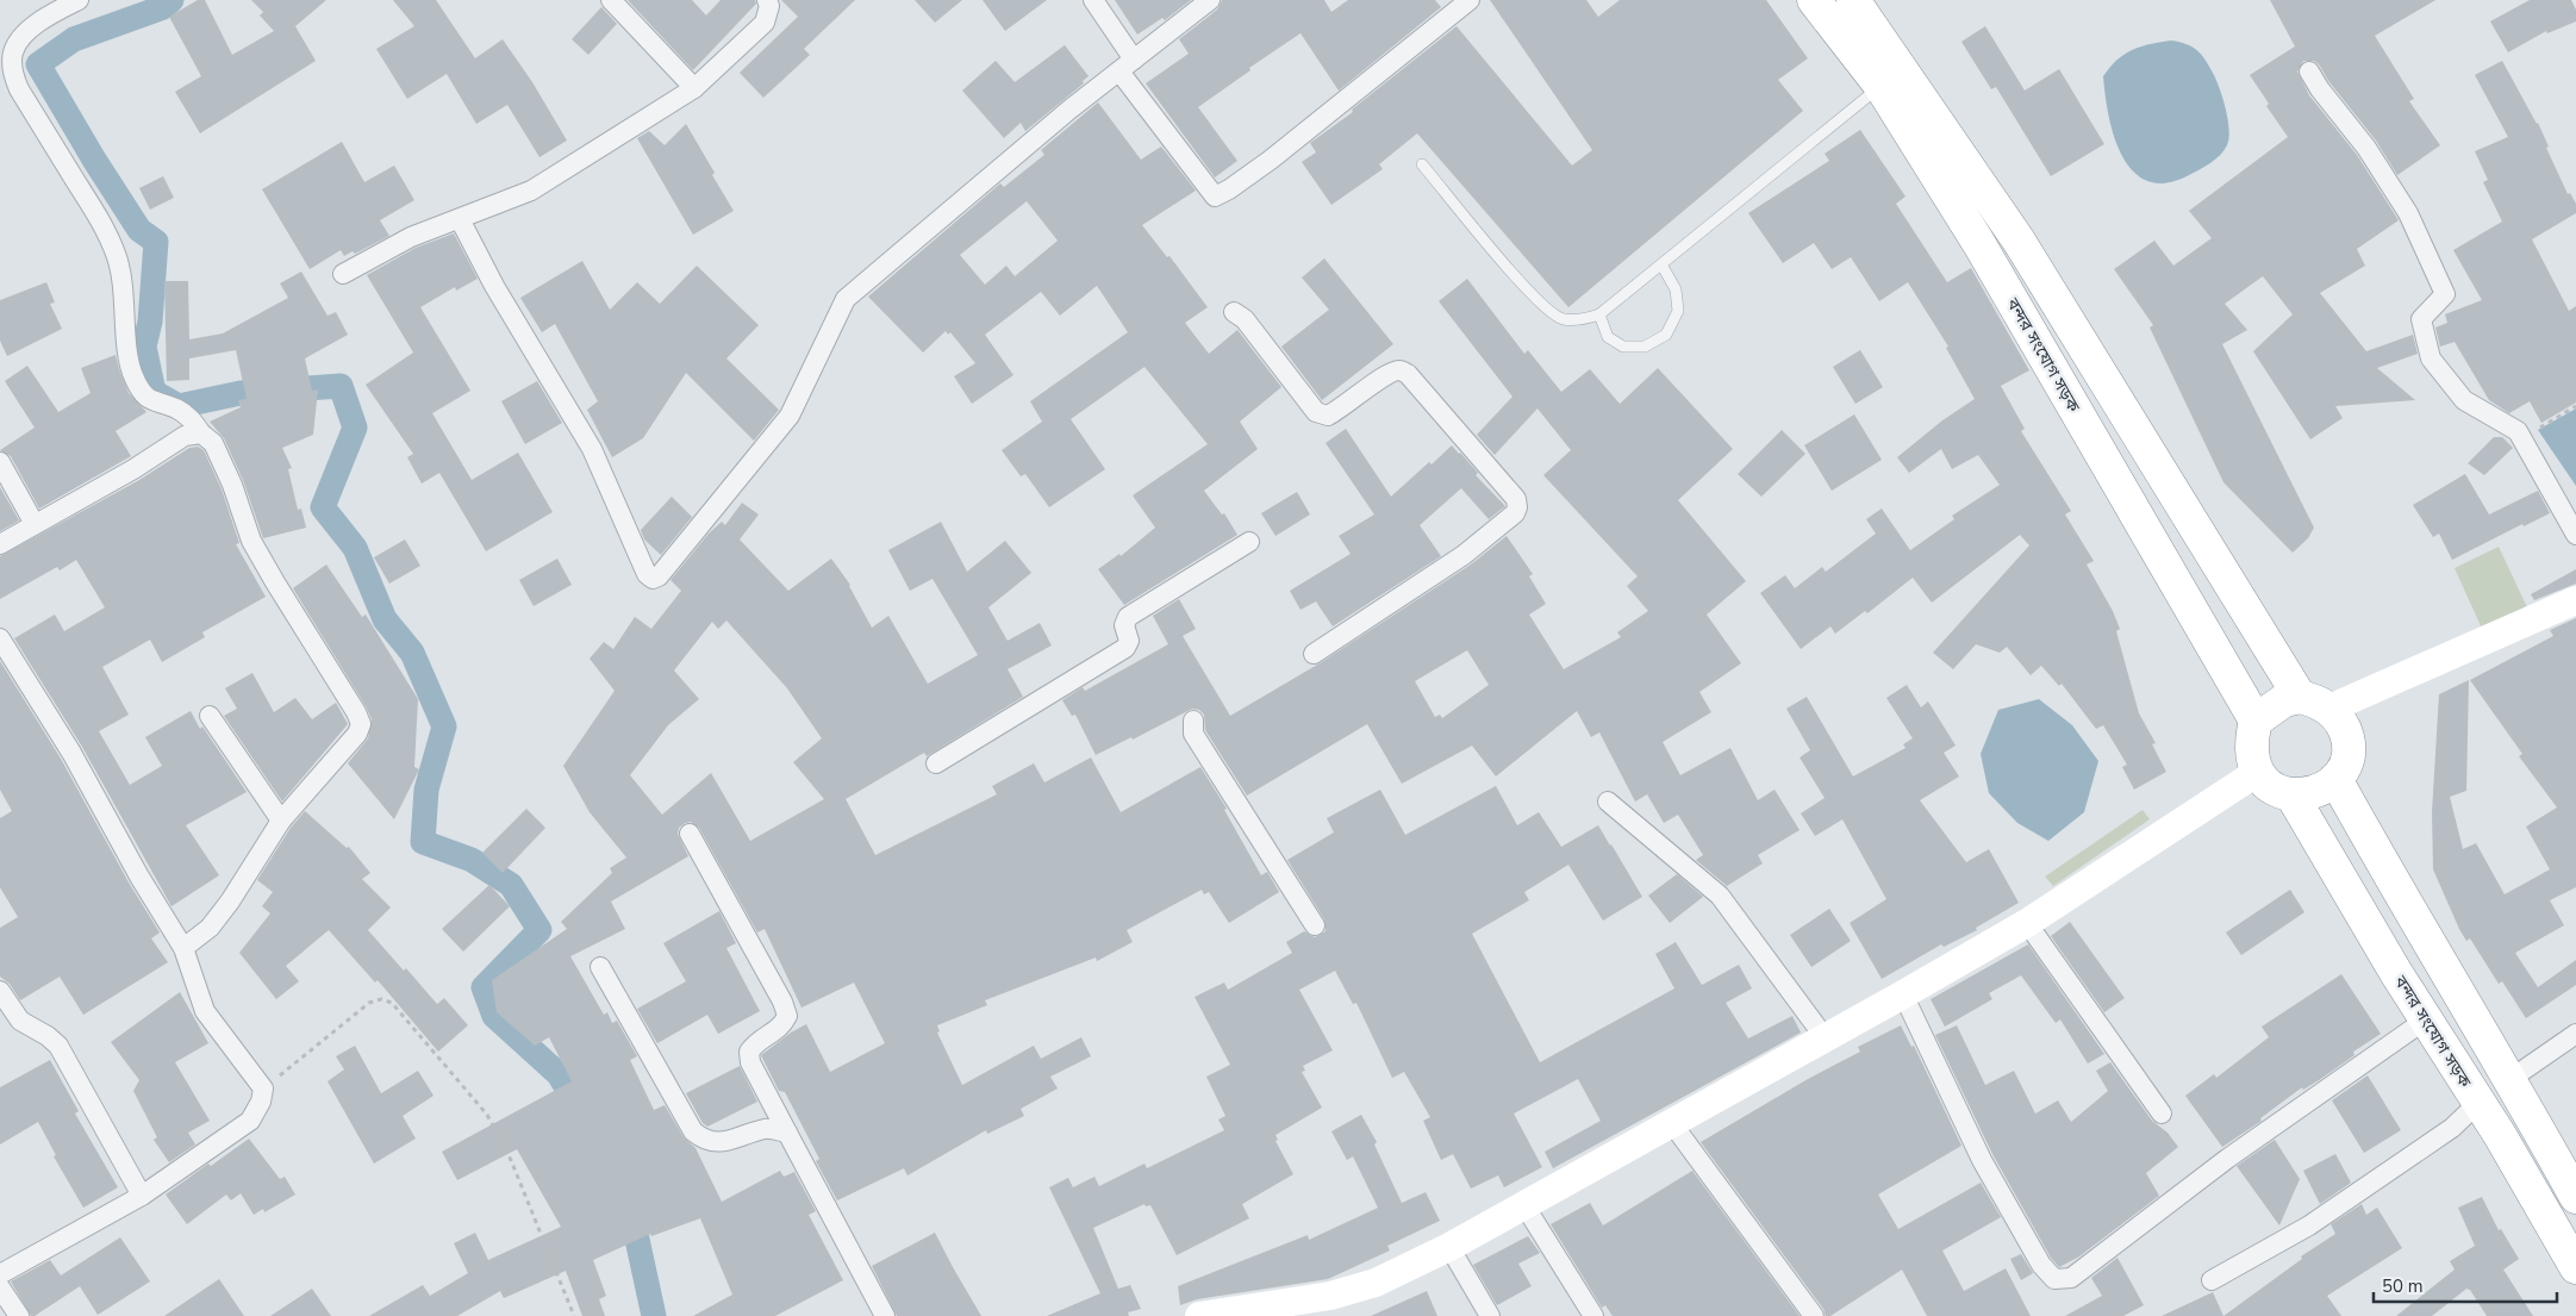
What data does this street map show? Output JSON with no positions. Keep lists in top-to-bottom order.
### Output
{
  "streets": {
    "highway": ["বন্দর সংযোগ সড়ক"]
  },
  "scale_bar": "50 m"
}
